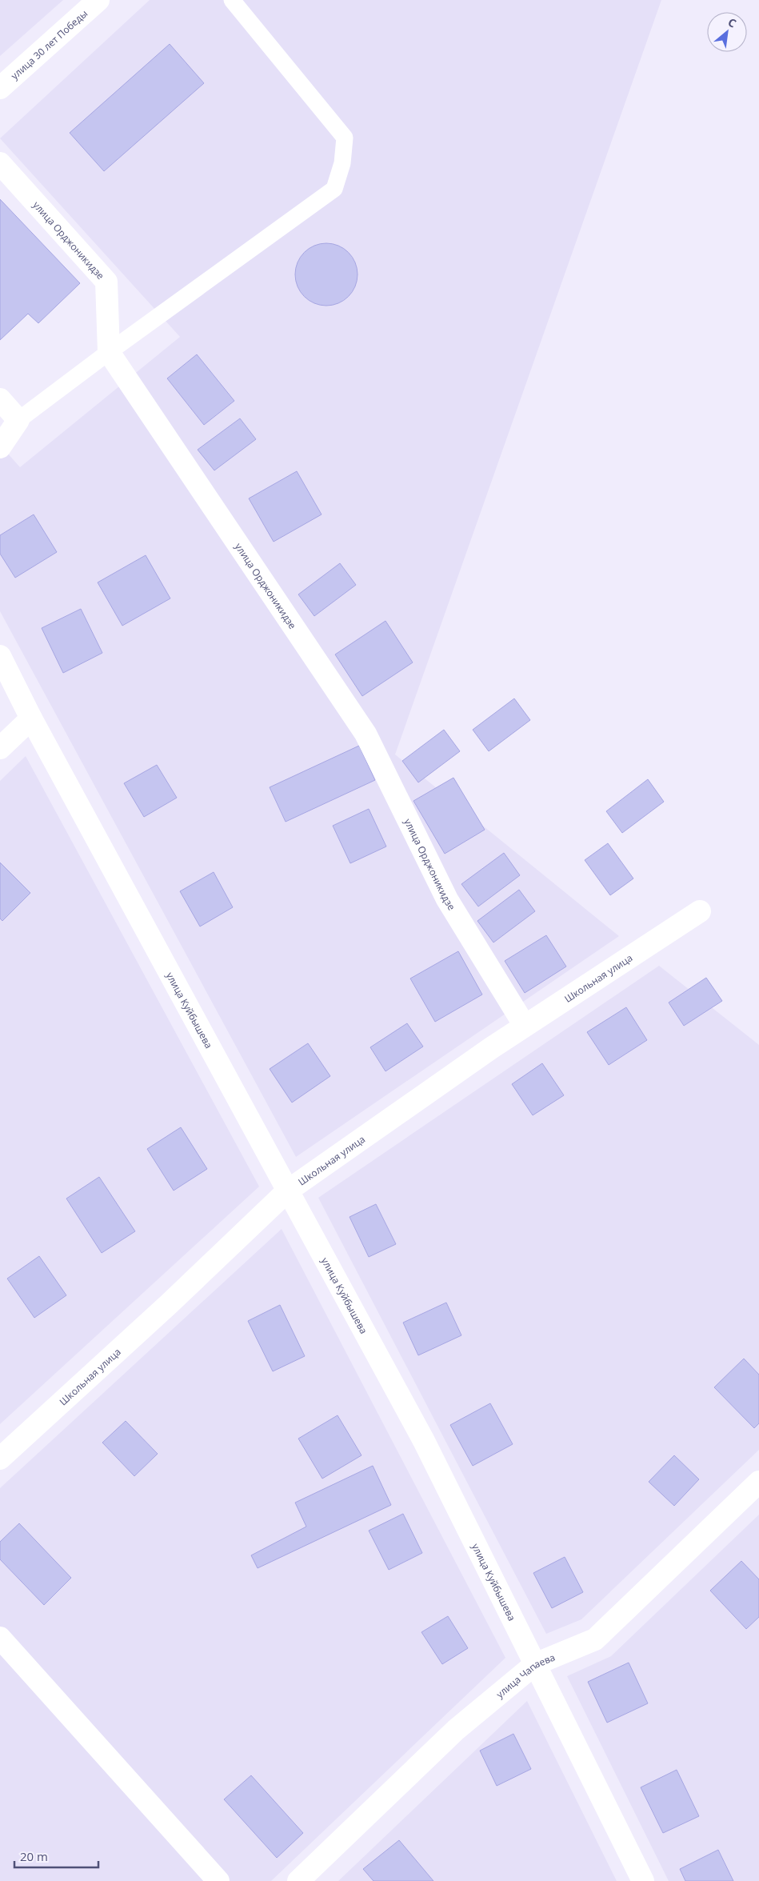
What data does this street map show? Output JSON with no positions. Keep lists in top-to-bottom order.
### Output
{
  "streets": {
    "street": [
      "улица 30 лет Победы",
      "улица Орджоникидзе",
      "Школьная улица",
      "улица Куйбышева",
      "улица Чапаева"
    ]
  },
  "crossings": [
    ["улица Орджоникидзе", "Школьная улица"],
    ["Школьная улица", "улица Куйбышева"],
    ["улица Куйбышева", "улица Чапаева"]
  ],
  "scale_bar": "20 m",
  "north": "top right"
}
